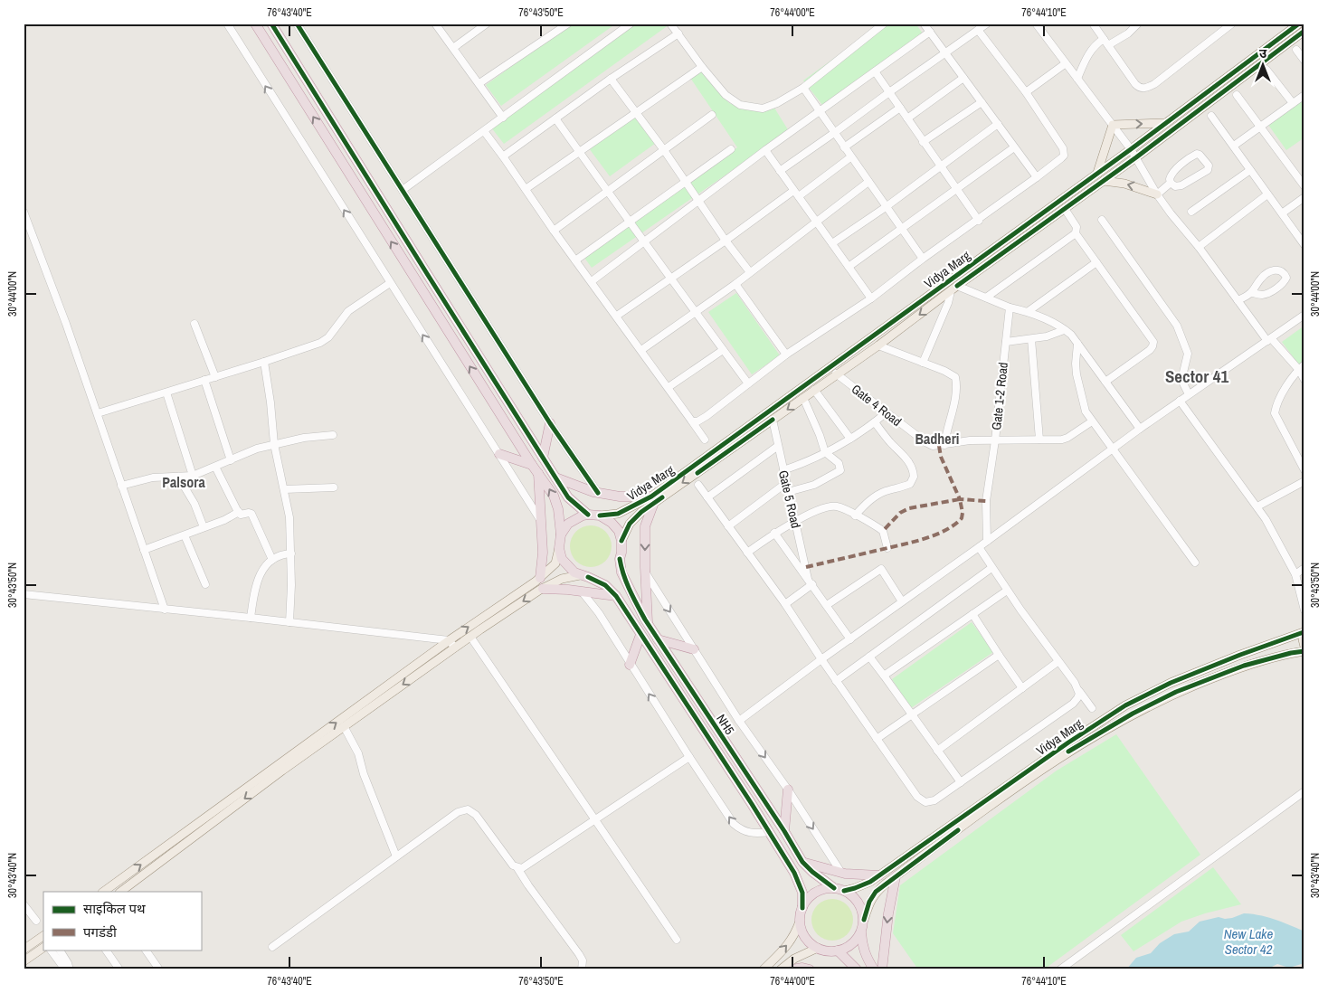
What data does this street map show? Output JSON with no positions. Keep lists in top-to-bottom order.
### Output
{
  "streets": {
    "highway": ["NH5"],
    "main road": ["Vidya Marg"],
    "street": ["Gate 1-2 Road", "Gate 4 Road", "Gate 5 Road"]
  },
  "crossings": [
    ["Vidya Marg", "Gate 4 Road"],
    ["Vidya Marg", "Gate 5 Road"],
    ["Vidya Marg", "NH5"],
    ["Gate 1-2 Road", "Gate 4 Road"]
  ],
  "districts": ["Sector 41", "Badheri", "Palsora"],
  "water": ["New Lake Sector 42"],
  "legend": ["साइकिल पथ", "पगडंडी"],
  "north": "top",
  "coordinates": [
    "76°43'40\"E",
    "76°43'50\"E",
    "76°44'00\"E",
    "76°44'10\"E",
    "30°44'00\"N",
    "30°43'50\"N",
    "30°43'40\"N"
  ]
}
